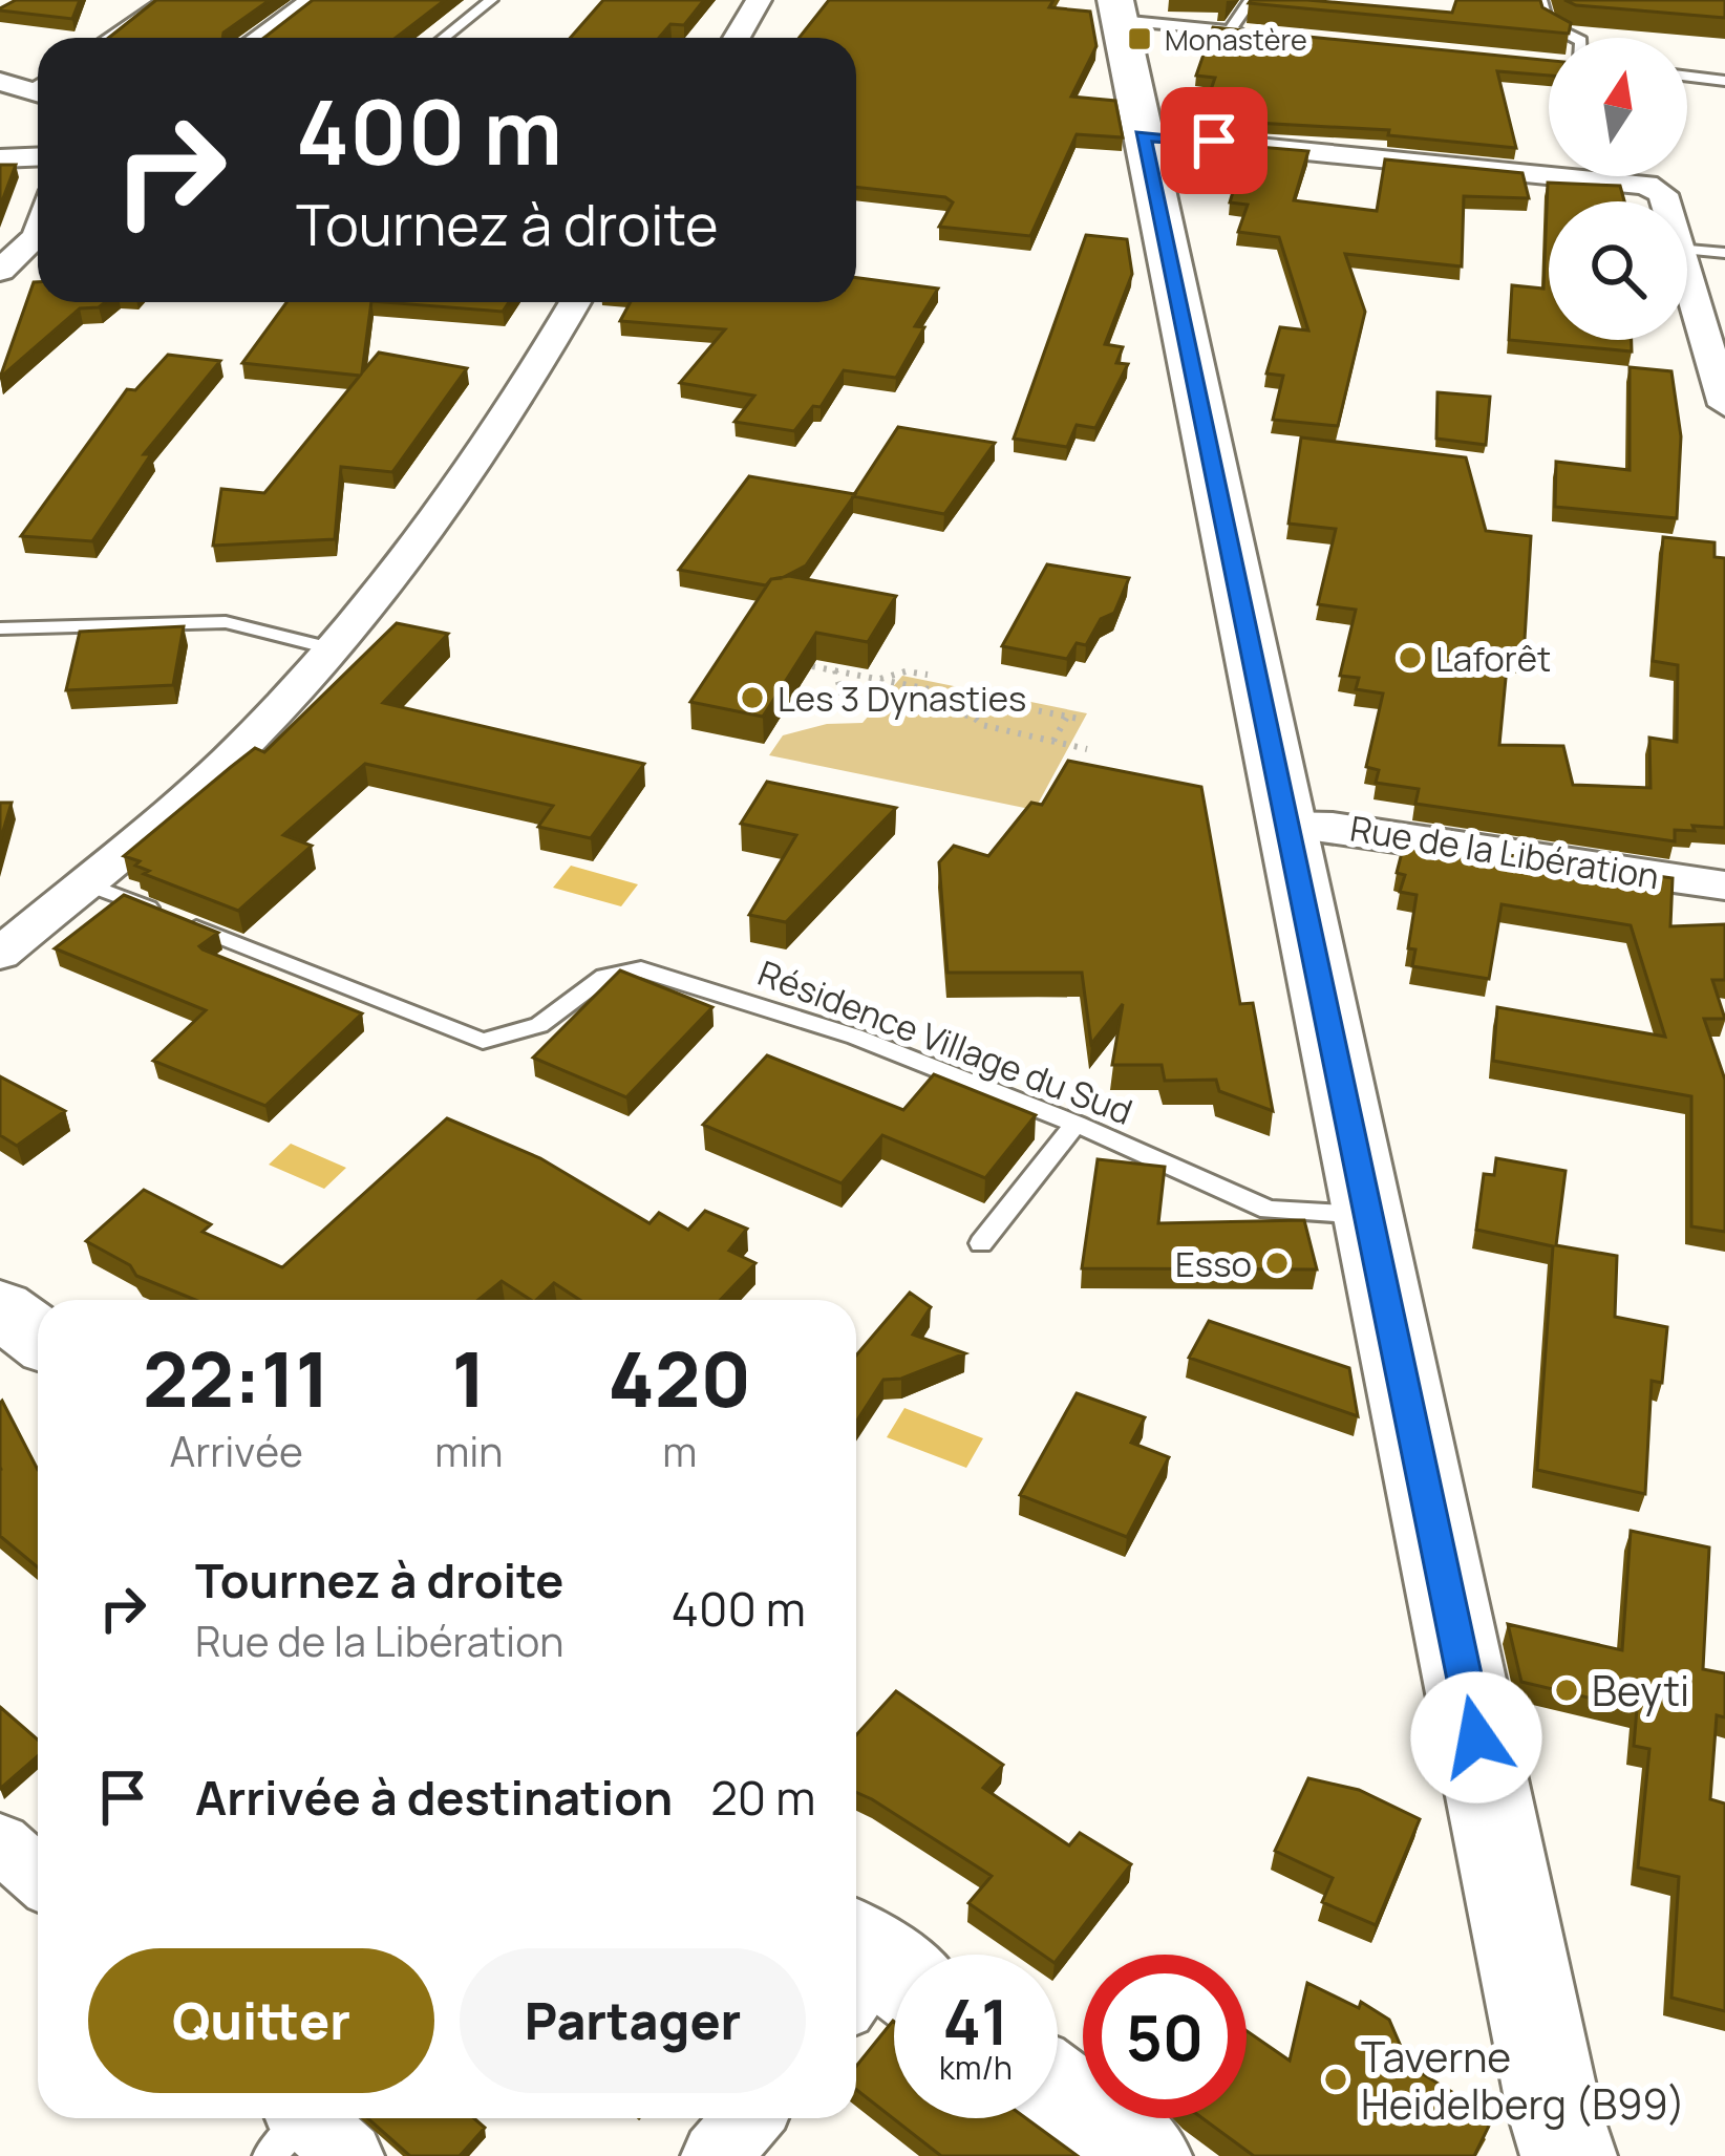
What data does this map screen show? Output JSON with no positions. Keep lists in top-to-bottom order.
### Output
{
  "streets": {
    "street": ["Rue de la Libération"],
    "lane": ["Résidence Village du Sud"]
  },
  "places": {
    "transit": ["Monastère"],
    "other": [
      "Laforêt",
      "Les 3 Dynasties",
      "Esso",
      "Beyti",
      "Taverne Heidelberg (B99)"
    ]
  },
  "north": "top",
  "page": {
    "turn": ["400 m", "Tournez à droite"],
    "eta": [
      "22:11",
      "Arrivée",
      "1",
      "min",
      "420",
      "m"
    ],
    "list": [
      {
        "name": "Tournez à droite",
        "note": "Rue de la Libération",
        "value": "400 m"
      },
      {
        "name": "Arrivée à destination",
        "value": "20 m"
      }
    ],
    "buttons": ["Quitter", "Partager"],
    "speed": "41 km/h",
    "limit": "50"
  }
}
